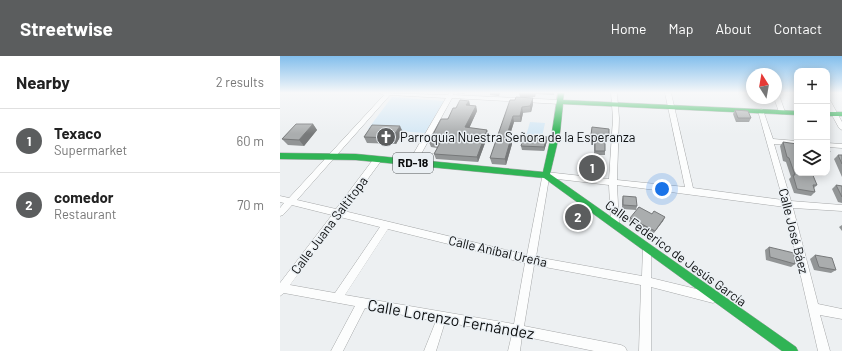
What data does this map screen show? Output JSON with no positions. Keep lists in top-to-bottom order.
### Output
{
  "streets": {
    "main road": ["RD-18", "Calle Federico de Jesús García"],
    "street": [
      "Calle Juana Saltitopa",
      "Calle José Báez",
      "Calle Aníbal Ureña",
      "Calle Lorenzo Fernández"
    ]
  },
  "crossings": [
    ["RD-18", "Calle Juana Saltitopa"],
    ["RD-18", "Calle Federico de Jesús García"],
    ["Calle Juana Saltitopa", "Calle Aníbal Ureña"],
    ["Calle Juana Saltitopa", "Calle Lorenzo Fernández"],
    ["Calle Aníbal Ureña", "Calle Federico de Jesús García"]
  ],
  "places": {
    "church": ["Parroquia Nuestra Señora de la Esperanza"]
  },
  "north": "top",
  "page": {
    "header": "Streetwise",
    "nav": [
      "Home",
      "Map",
      "About",
      "Contact"
    ],
    "heading": ["Nearby", "2 results"],
    "map_buttons": ["+", "−"],
    "list": [
      {
        "mark": "1",
        "name": "Texaco",
        "note": "Supermarket",
        "value": "60 m"
      },
      {
        "mark": "2",
        "name": "comedor",
        "note": "Restaurant",
        "value": "70 m"
      }
    ],
    "pins": ["1", "2"]
  }
}
